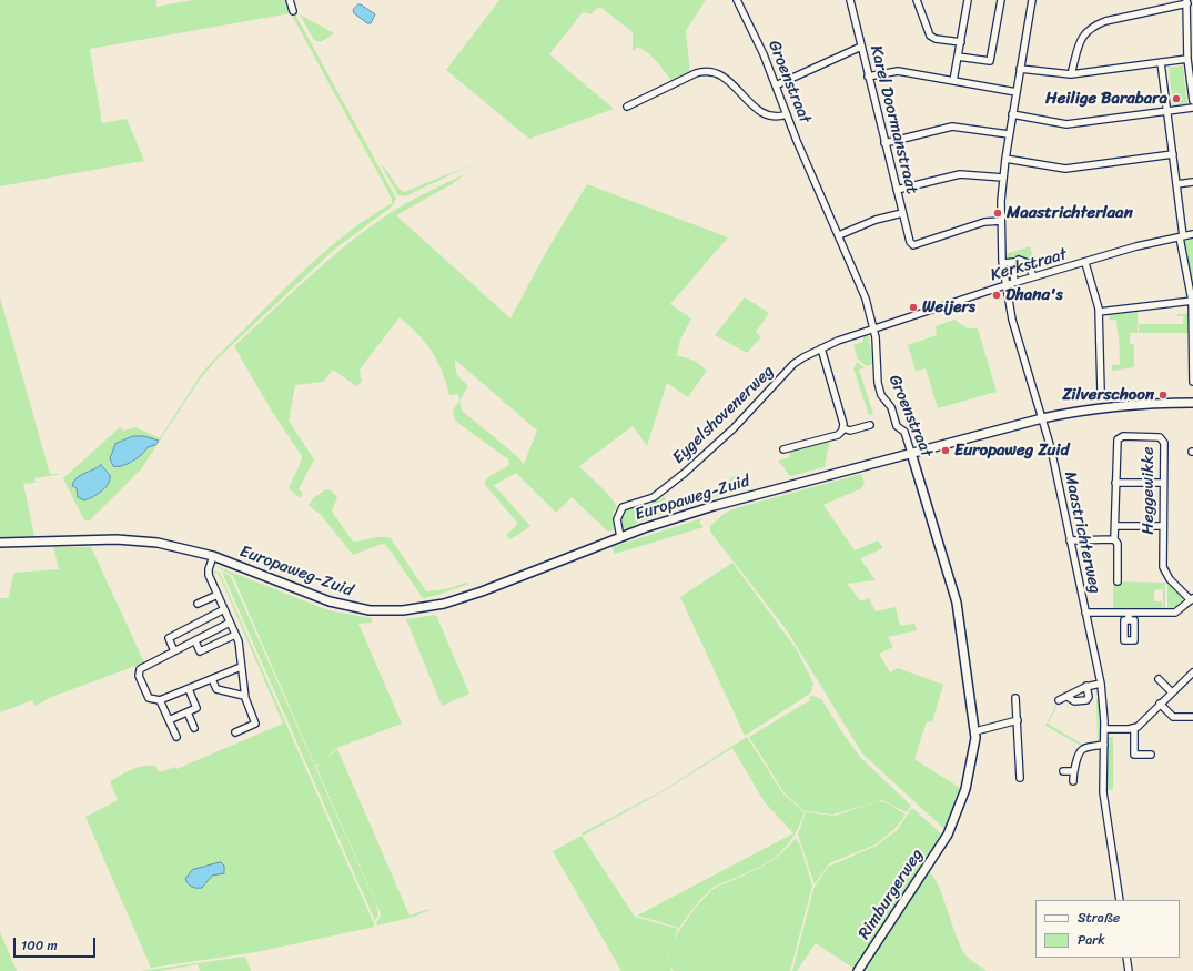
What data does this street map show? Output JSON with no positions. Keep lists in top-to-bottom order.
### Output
{
  "streets": {
    "street": [
      "Groenstraat",
      "Karel Doormanstraat",
      "Kerkstraat",
      "Eygelshovenerweg",
      "Heggewikke",
      "Europaweg-Zuid",
      "Maastrichterweg",
      "Rimburgerweg"
    ]
  },
  "crossings": [
    ["Groenstraat", "Kerkstraat"],
    ["Groenstraat", "Eygelshovenerweg"],
    ["Groenstraat", "Europaweg-Zuid"],
    ["Groenstraat", "Rimburgerweg"],
    ["Kerkstraat", "Eygelshovenerweg"],
    ["Kerkstraat", "Maastrichterweg"],
    ["Eygelshovenerweg", "Europaweg-Zuid"],
    ["Heggewikke", "Maastrichterweg"],
    ["Europaweg-Zuid", "Maastrichterweg"]
  ],
  "places": [
    "Heilige Barabara",
    "Maastrichterlaan",
    "Dhana's",
    "Weijers",
    "Zilverschoon",
    "Europaweg Zuid"
  ],
  "legend": ["Straße", "Park"],
  "scale_bar": "100 m"
}
